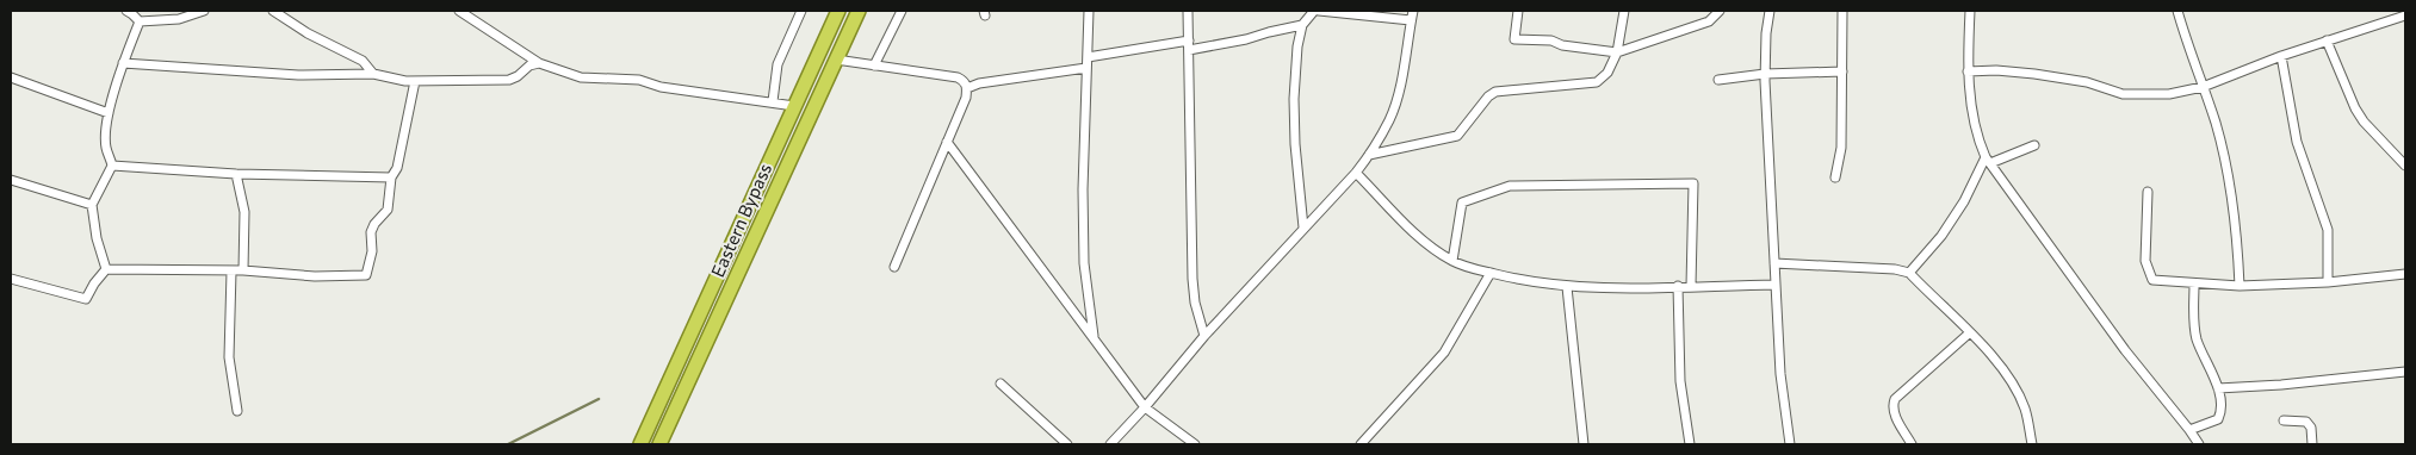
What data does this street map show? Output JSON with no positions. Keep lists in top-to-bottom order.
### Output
{
  "streets": {
    "highway": ["Eastern Bypass"]
  }
}
